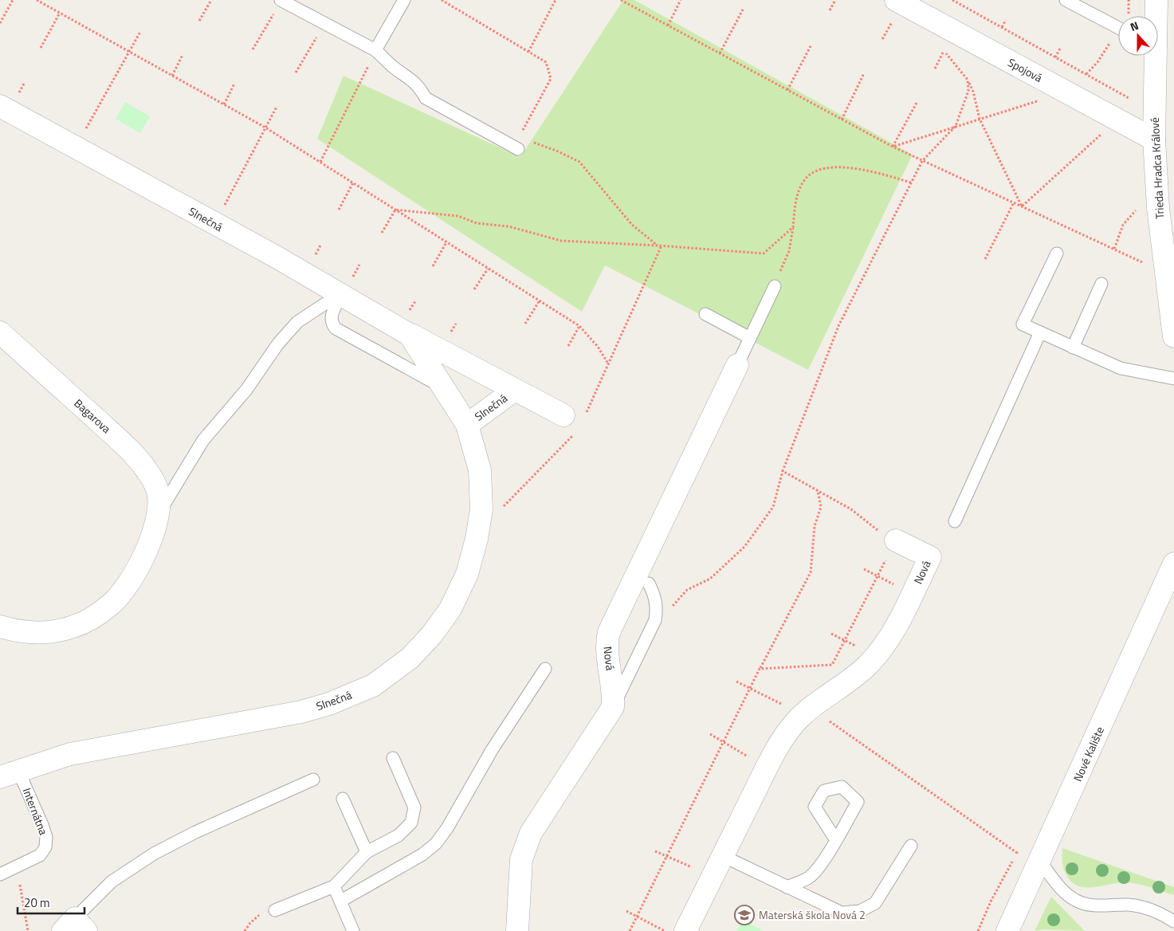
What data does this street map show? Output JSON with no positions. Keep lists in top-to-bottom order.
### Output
{
  "streets": {
    "street": [
      "Spojová",
      "Trieda Hradca Králové",
      "Slnečná",
      "Bagarova",
      "Nová",
      "Nové Kalište"
    ],
    "lane": ["Internátna"]
  },
  "crossings": [
    ["Spojová", "Trieda Hradca Králové"],
    ["Slnečná", "Bagarova"],
    ["Slnečná", "Internátna"]
  ],
  "places": {
    "school or university": ["Materská škola Nová 2"]
  },
  "scale_bar": "20 m",
  "north": "top"
}
